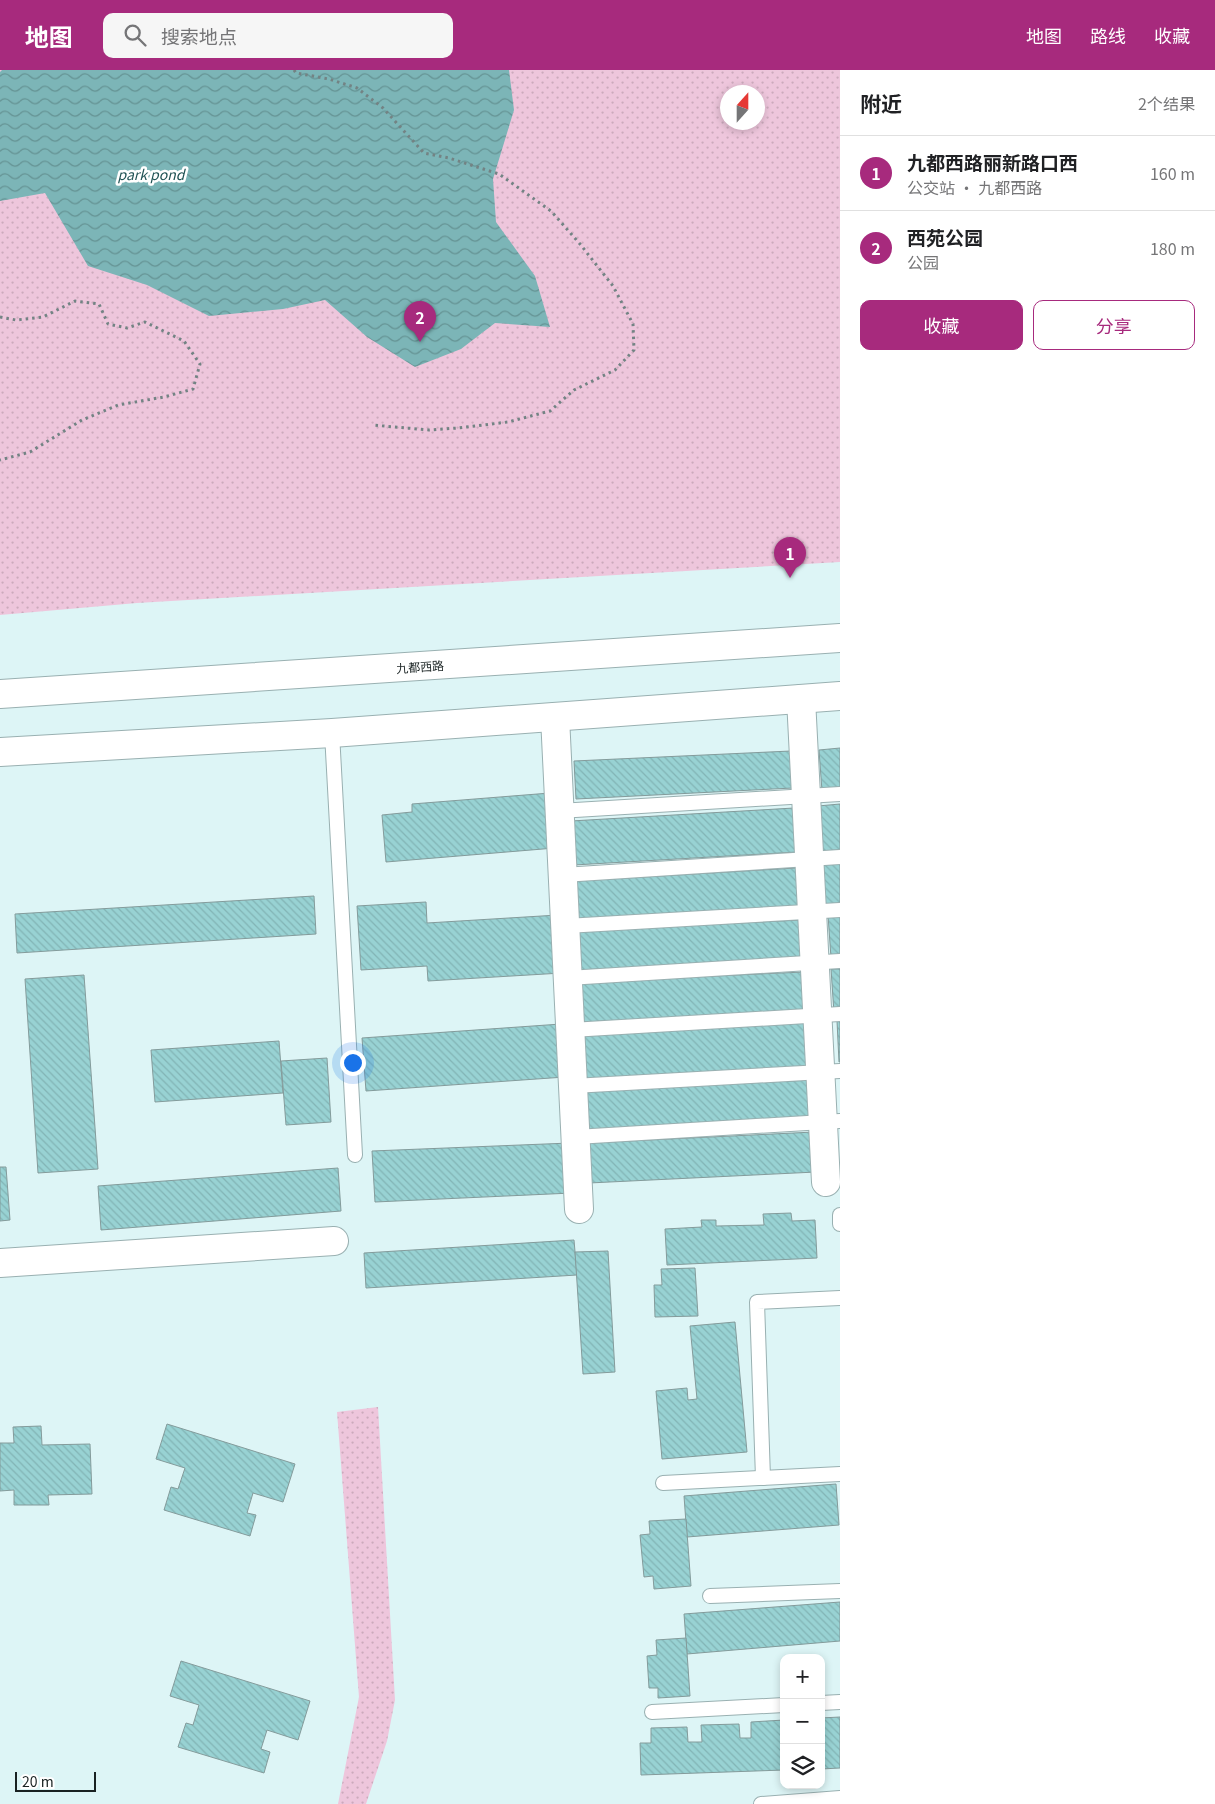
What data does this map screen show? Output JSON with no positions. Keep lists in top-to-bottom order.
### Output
{
  "streets": {
    "main road": ["九都西路"]
  },
  "water": ["park pond"],
  "scale_bar": "20 m",
  "north": "top",
  "page": {
    "header": "地图",
    "search": "搜索地点",
    "nav": ["地图", "路线", "收藏"],
    "heading": ["附近", "2个结果"],
    "list": [
      {
        "mark": "1",
        "name": "九都西路丽新路口西",
        "note": "公交站 · 九都西路",
        "value": "160 m"
      },
      {
        "mark": "2",
        "name": "西苑公园",
        "note": "公园",
        "value": "180 m"
      }
    ],
    "buttons": ["收藏", "分享"],
    "pins": ["2", "1"],
    "map_buttons": ["+", "−"],
    "scale": "20 m"
  }
}
